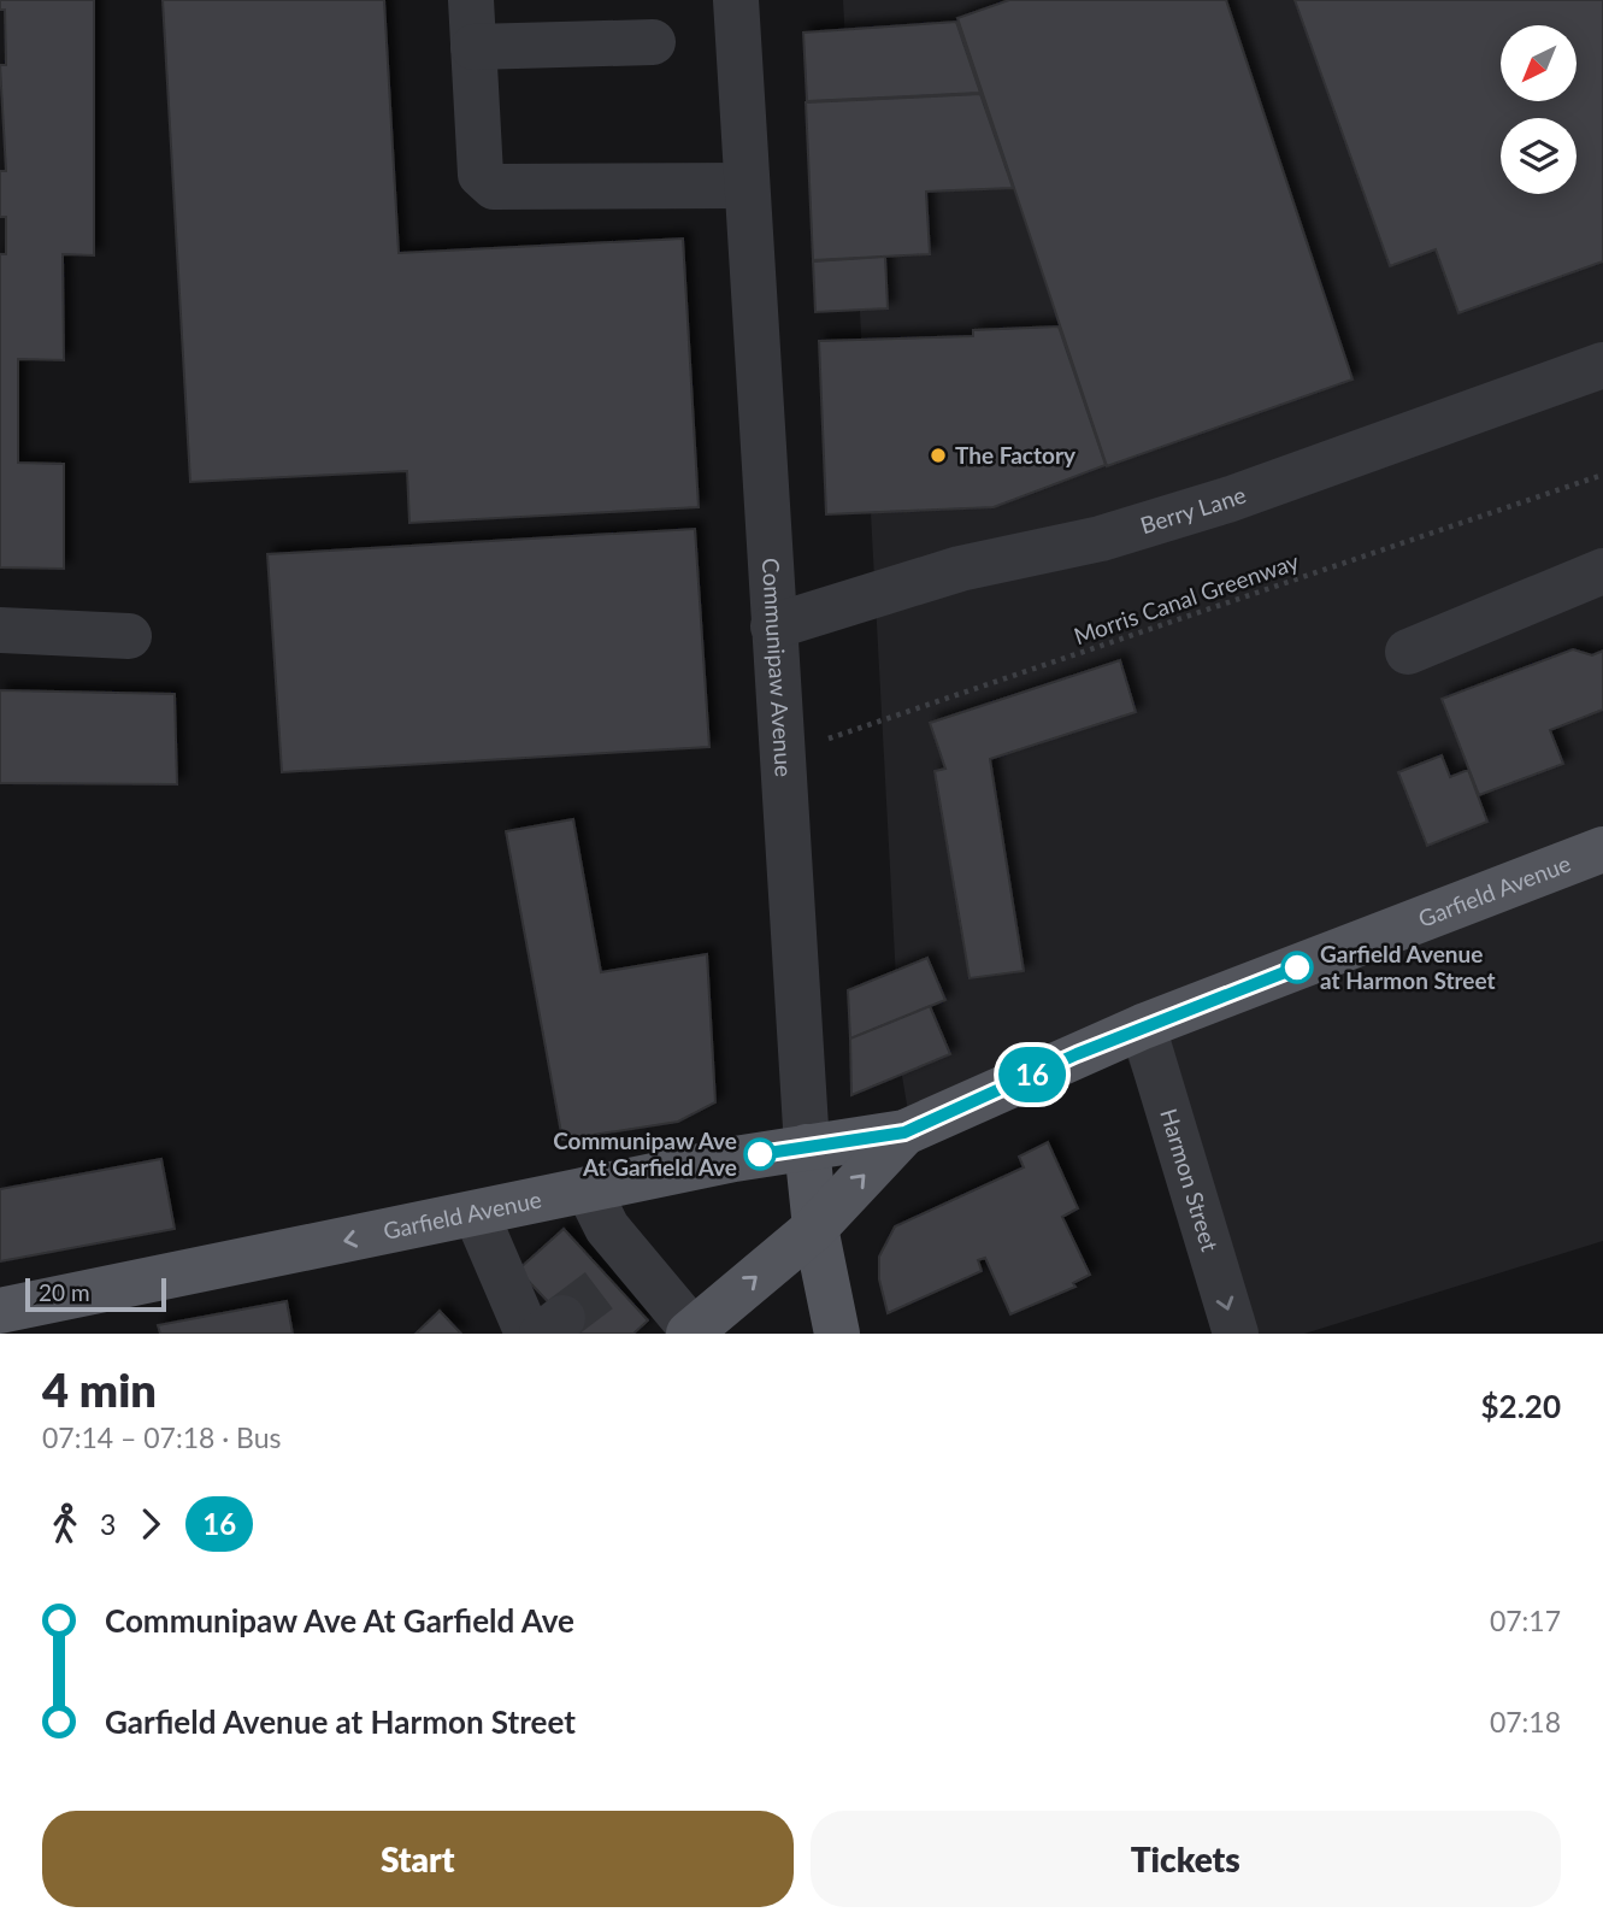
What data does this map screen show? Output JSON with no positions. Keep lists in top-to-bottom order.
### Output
{
  "streets": {
    "main road": ["Communipaw Avenue", "Garfield Avenue"],
    "street": ["Berry Lane", "Harmon Street"],
    "path": ["Morris Canal Greenway"]
  },
  "crossings": [
    ["Berry Lane", "Communipaw Avenue"],
    ["Morris Canal Greenway", "Communipaw Avenue"],
    ["Communipaw Avenue", "Garfield Avenue"],
    ["Garfield Avenue", "Harmon Street"]
  ],
  "one_way": ["Harmon Street"],
  "places": ["The Factory", "Garfield Avenue at Harmon Street", "Communipaw Ave At Garfield Ave"],
  "lines": ["bus line 16"],
  "scale_bar": "20 m",
  "north": "bottom left",
  "page": {
    "on_map": "16",
    "scale": "20 m",
    "heading": ["4 min", "07:14 – 07:18 · Bus", "$2.20"],
    "legs": ["3", "16"],
    "list": [
      {
        "name": "Communipaw Ave At Garfield Ave",
        "value": "07:17"
      },
      {
        "name": "Garfield Avenue at Harmon Street",
        "value": "07:18"
      }
    ],
    "buttons": ["Start", "Tickets"]
  }
}
